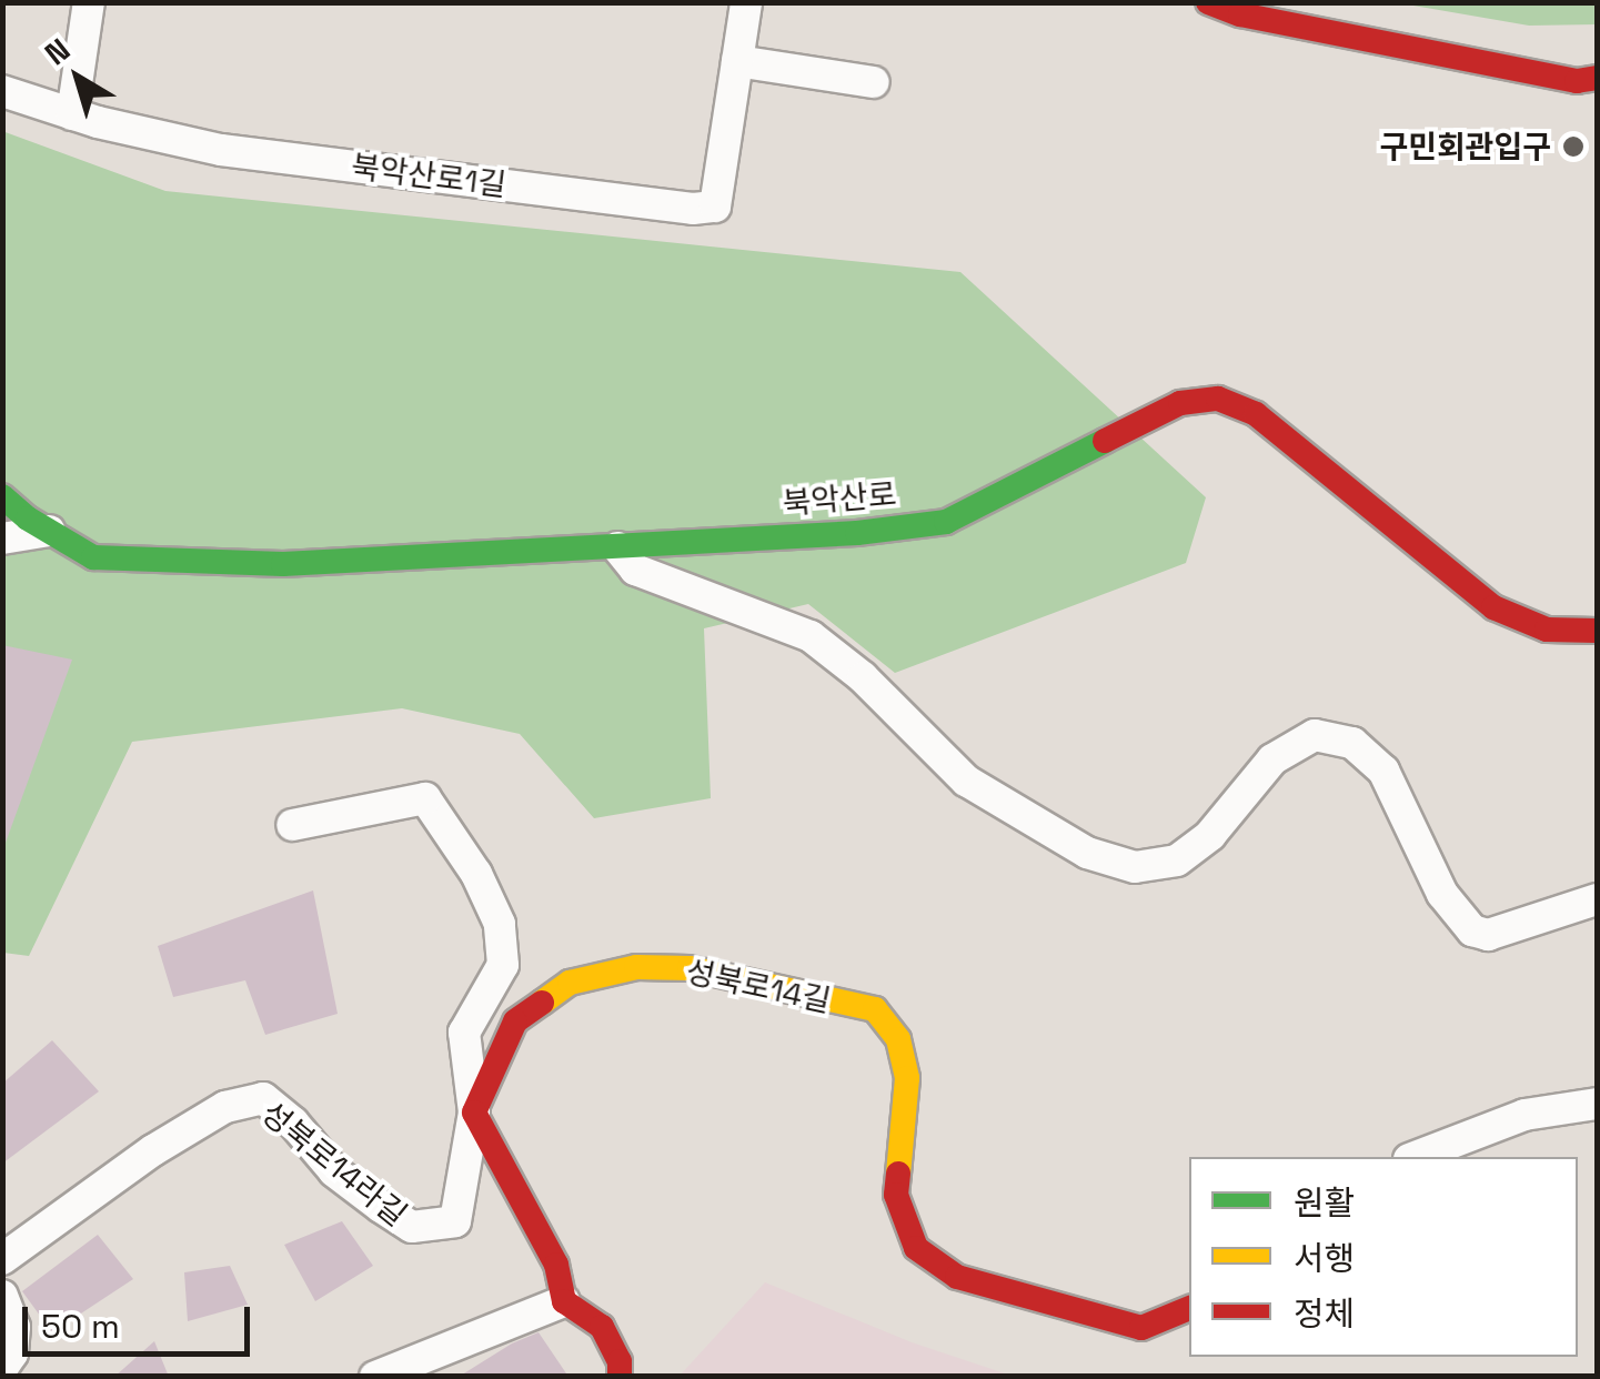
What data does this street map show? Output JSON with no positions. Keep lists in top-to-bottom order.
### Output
{
  "streets": {
    "street": [
      "북악산로1길",
      "북악산로",
      "성북로14길",
      "성북로14라길"
    ]
  },
  "crossings": [
    ["성북로14길", "성북로14라길"]
  ],
  "places": ["구민회관입구"],
  "legend": ["원활", "서행", "정체"],
  "scale_bar": "50 m",
  "north": "top left"
}
